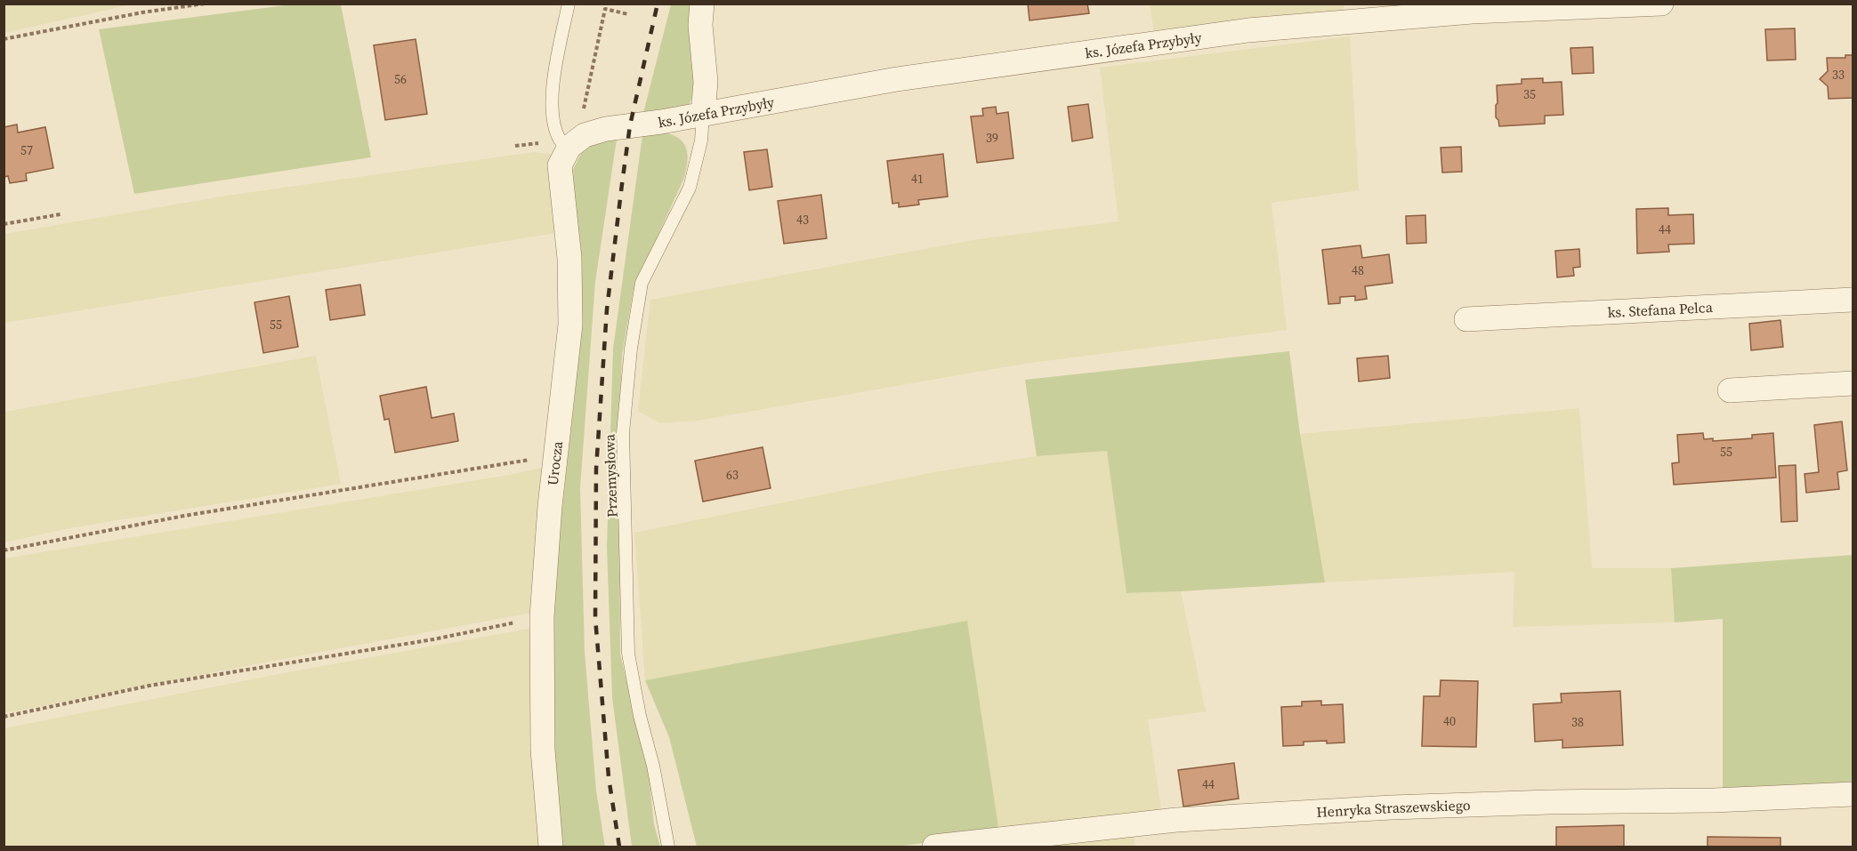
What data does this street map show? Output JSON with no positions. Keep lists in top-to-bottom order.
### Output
{
  "streets": {
    "street": [
      "ks. Józefa Przybyły",
      "ks. Stefana Pelca",
      "Urocza",
      "Henryka Straszewskiego"
    ],
    "lane": ["Przemysłowa"]
  },
  "crossings": [
    ["ks. Józefa Przybyły", "Urocza"],
    ["ks. Józefa Przybyły", "Przemysłowa"]
  ],
  "house_numbers": [
    "33",
    "56",
    "35",
    "39",
    "57",
    "41",
    "43",
    "44",
    "48",
    "55",
    "55",
    "63",
    "40",
    "38",
    "44"
  ]
}
